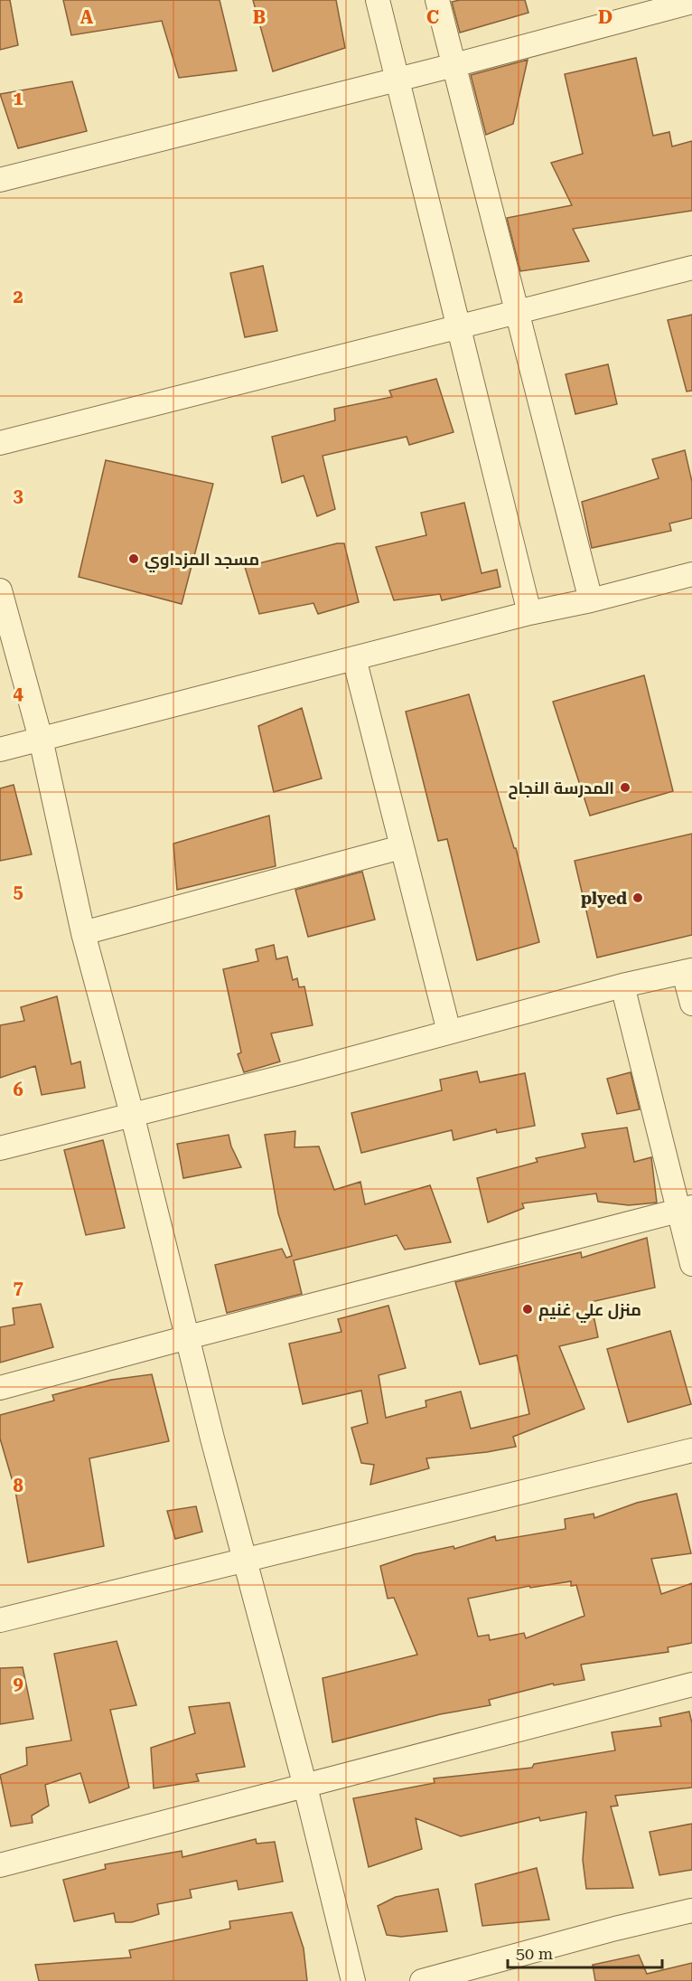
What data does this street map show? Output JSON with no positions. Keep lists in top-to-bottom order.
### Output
{
  "places": [
    "مسجد المزداوي",
    "المدرسة النجاح",
    "plyed",
    "منزل علي غنيم"
  ],
  "scale_bar": "50 m",
  "grid": {
    "columns": [
      "A",
      "B",
      "C",
      "D"
    ],
    "rows": [
      "1",
      "2",
      "3",
      "4",
      "5",
      "6",
      "7",
      "8",
      "9"
    ]
  }
}
